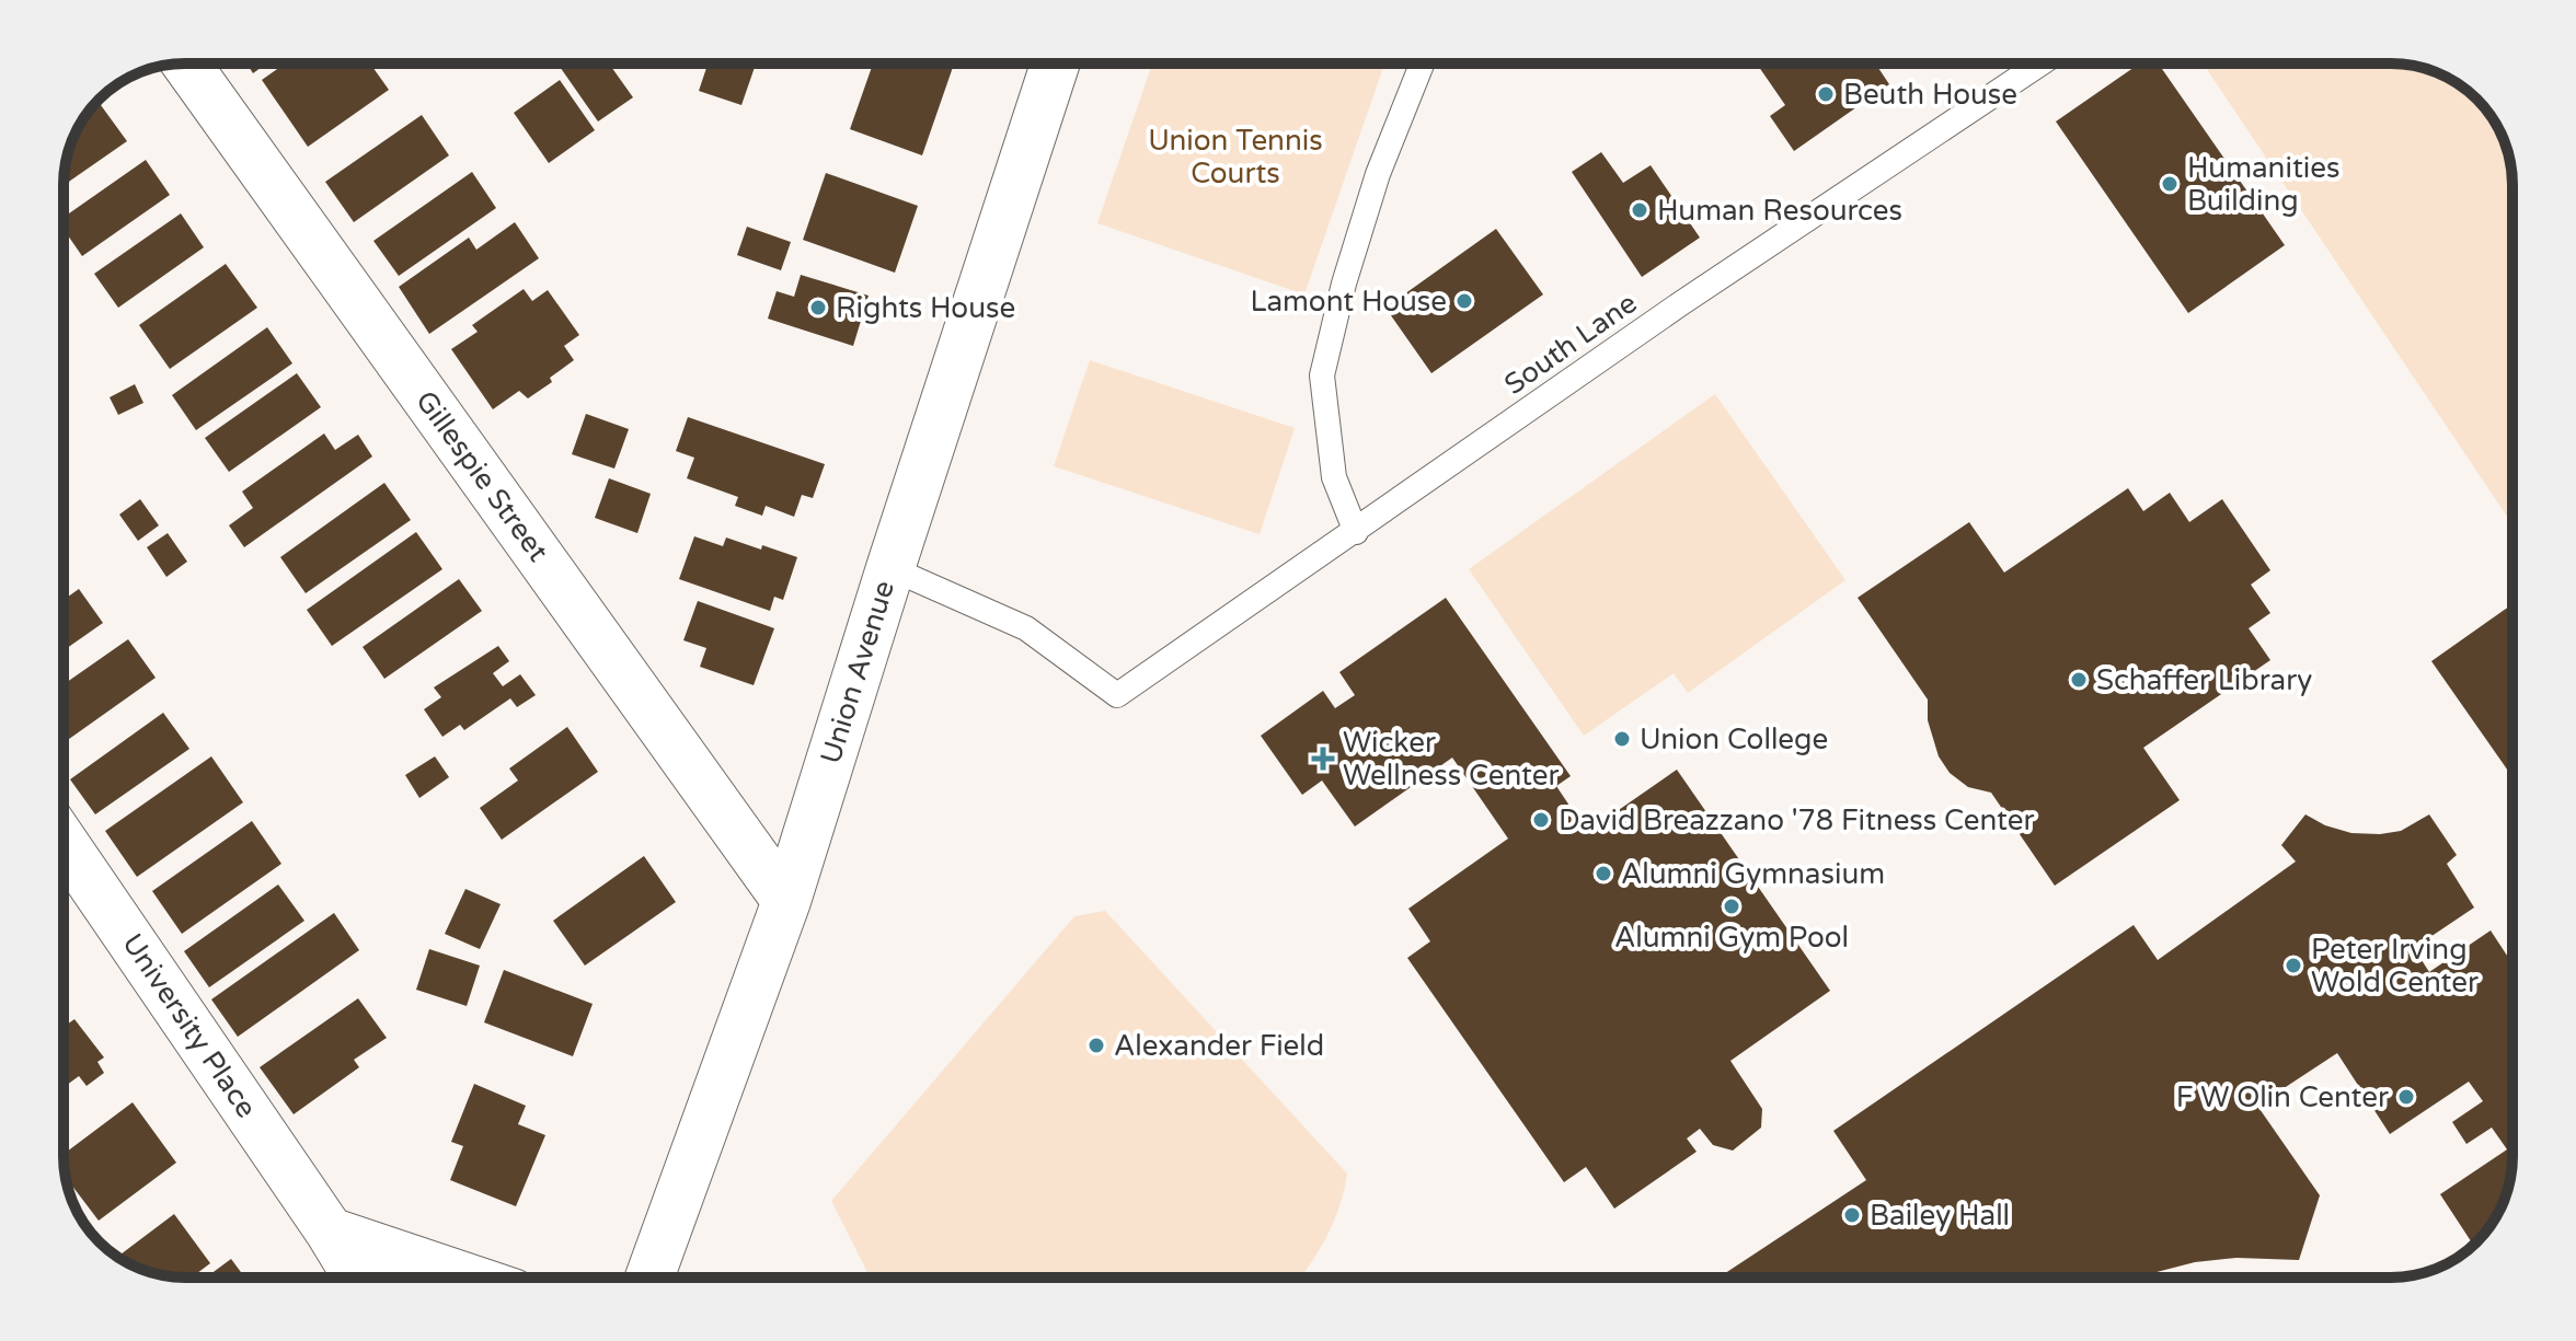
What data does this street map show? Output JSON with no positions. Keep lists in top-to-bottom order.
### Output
{
  "streets": {
    "street": ["Gillespie Street", "Union Avenue", "University Place"],
    "lane": ["South Lane"]
  },
  "crossings": [
    ["South Lane", "Union Avenue"],
    ["Gillespie Street", "Union Avenue"]
  ],
  "parks": ["Union Tennis Courts"],
  "places": {
    "other": [
      "Beuth House",
      "Humanities Building",
      "Human Resources",
      "Lamont House",
      "Rights House",
      "Schaffer Library",
      "Union College",
      "David Breazzano '78 Fitness Center",
      "Alumni Gymnasium",
      "Alumni Gym Pool",
      "Peter Irving Wold Center",
      "Alexander Field",
      "F W Olin Center",
      "Bailey Hall"
    ],
    "health": ["Wicker Wellness Center"]
  }
}
